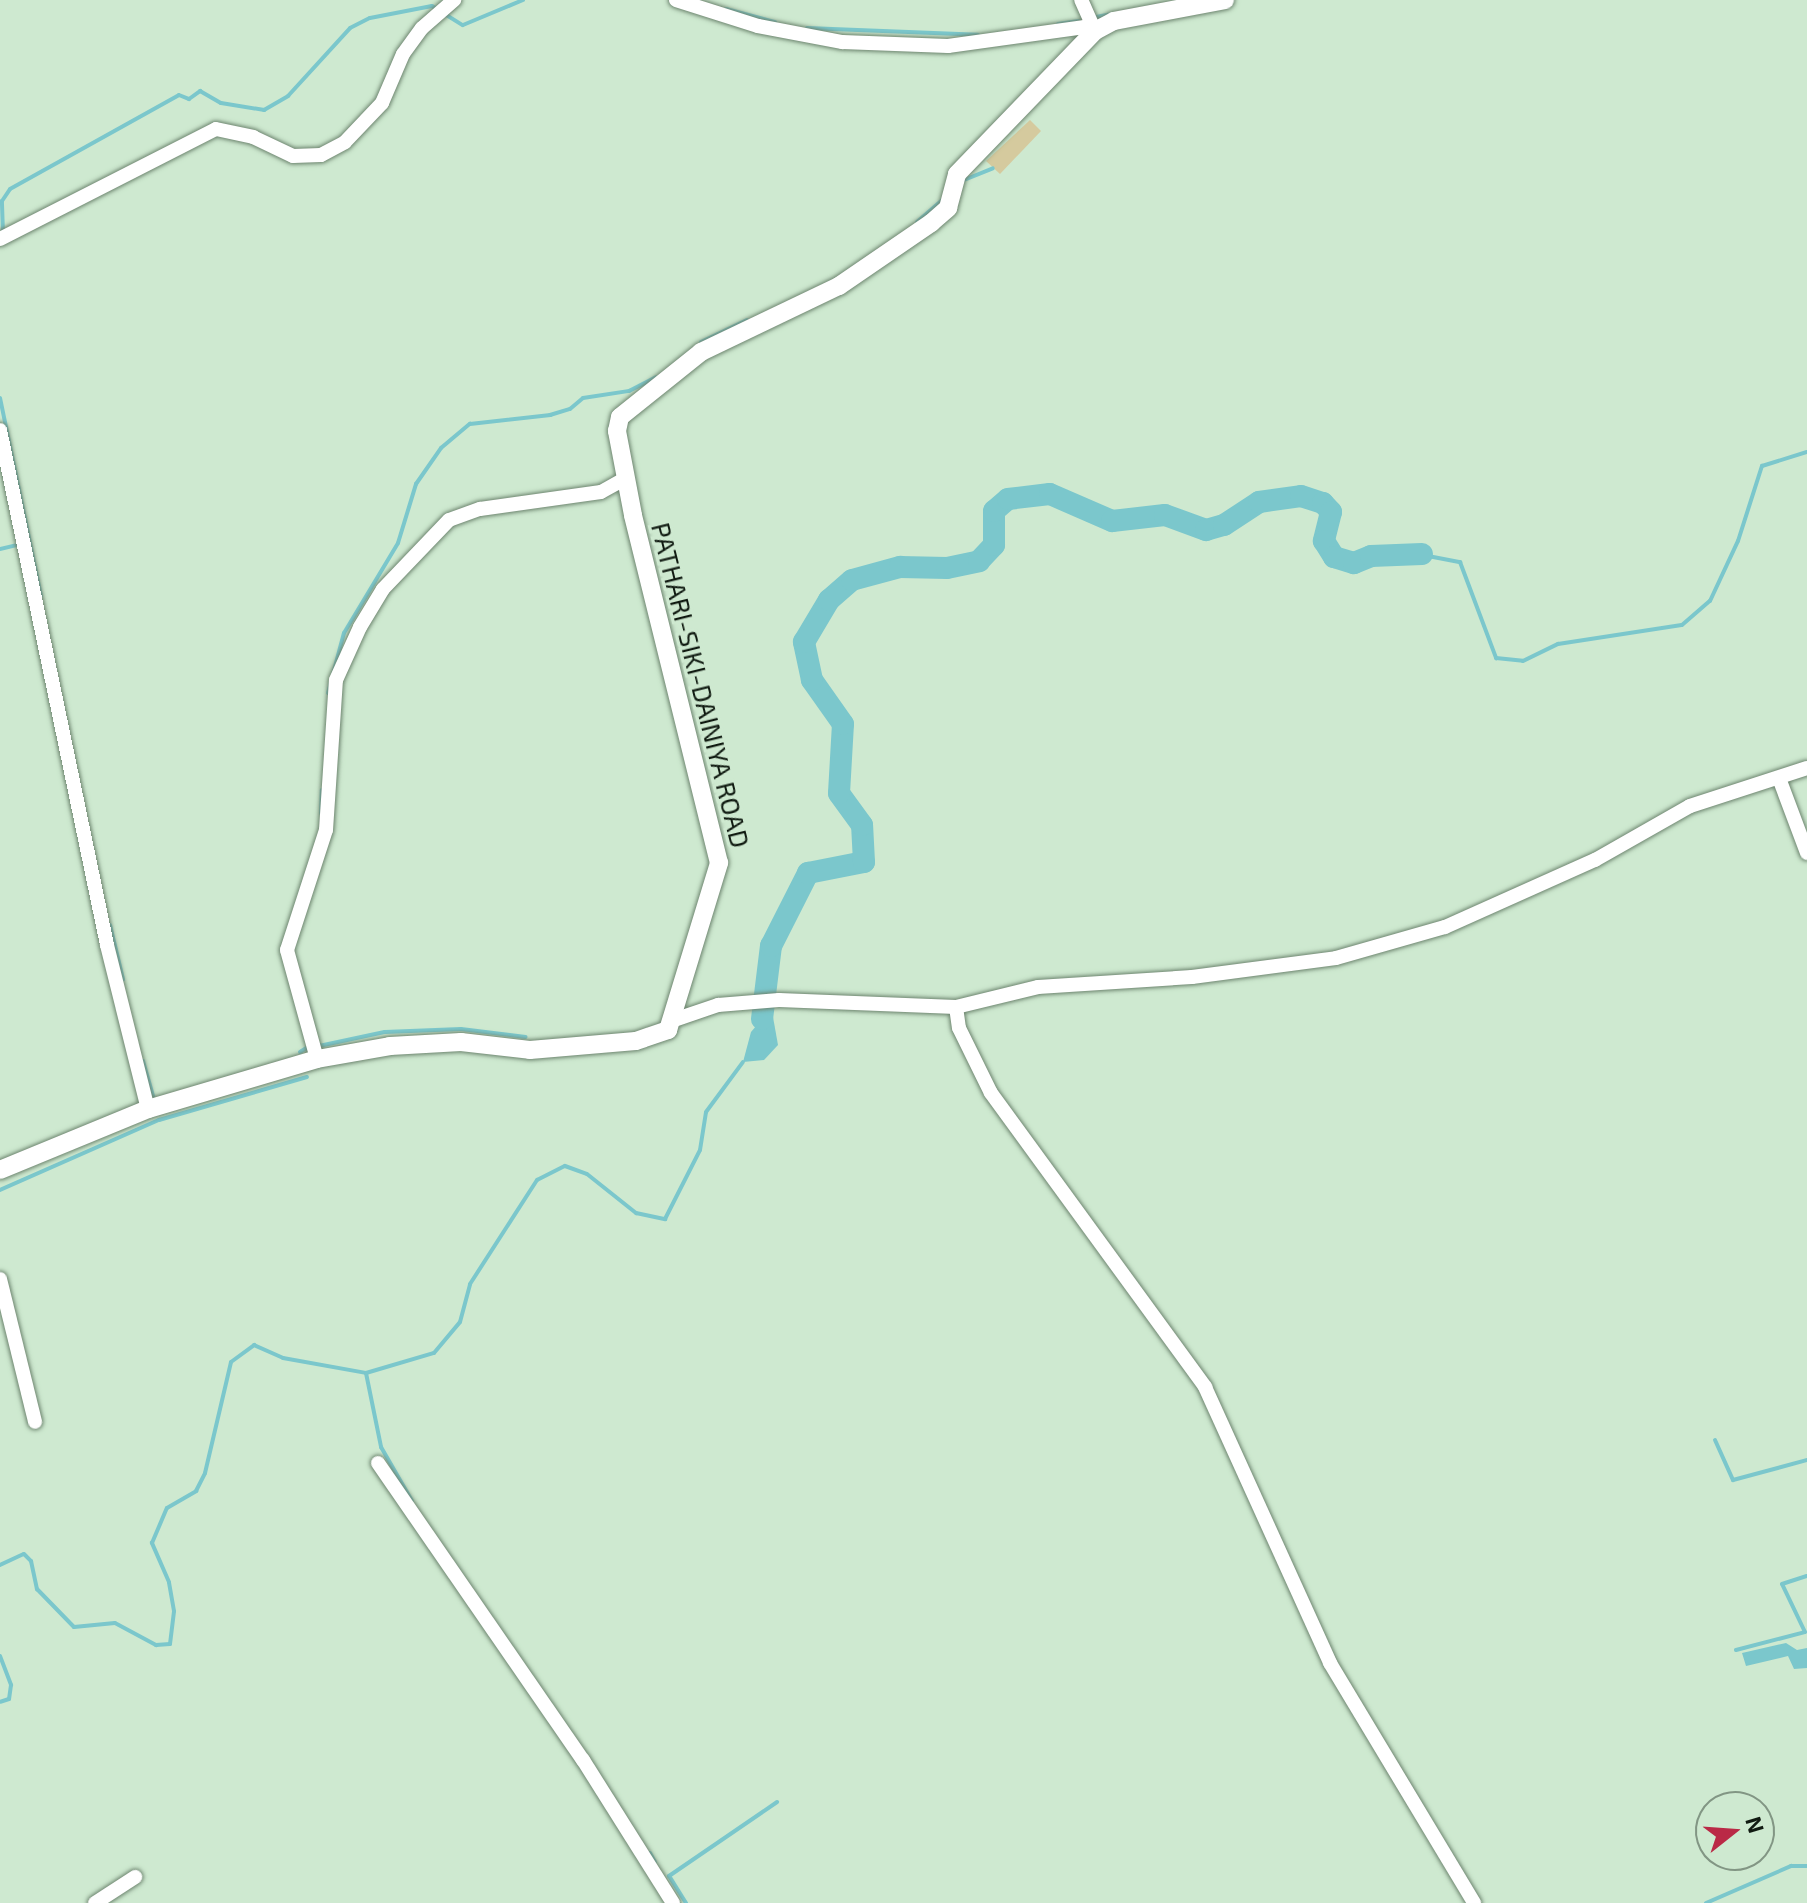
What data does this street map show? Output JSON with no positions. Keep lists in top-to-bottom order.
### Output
{
  "streets": {
    "main road": ["PATHARI-SIKI-DAINIYA ROAD"]
  },
  "north": "right"
}
